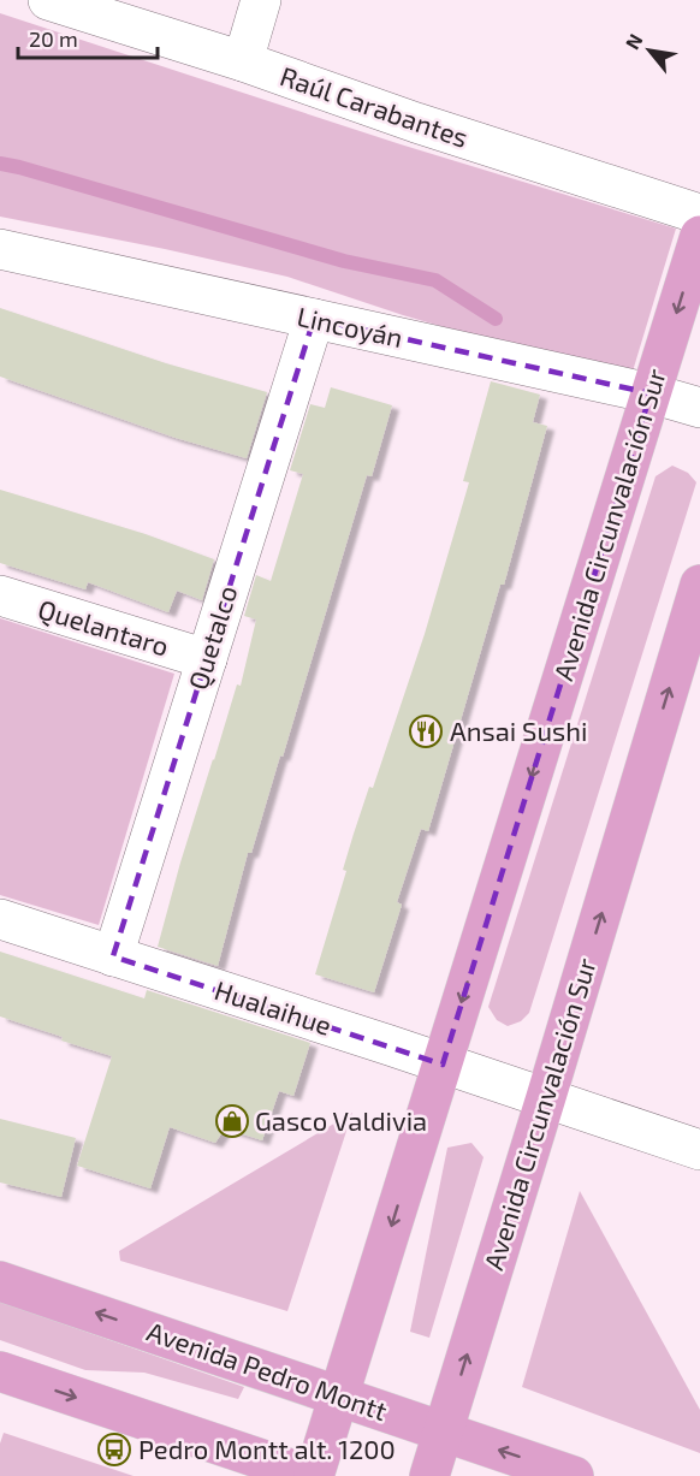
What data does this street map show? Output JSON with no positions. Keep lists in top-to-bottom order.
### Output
{
  "streets": {
    "main road": ["Avenida Circunvalación Sur", "Avenida Pedro Montt"],
    "street": [
      "Raúl Carabantes",
      "Lincoyán",
      "Quelantaro",
      "Quetalco",
      "Hualaihue"
    ]
  },
  "crossings": [
    ["Lincoyán", "Avenida Circunvalación Sur"],
    ["Lincoyán", "Quetalco"],
    ["Avenida Circunvalación Sur", "Hualaihue"],
    ["Avenida Circunvalación Sur", "Avenida Pedro Montt"],
    ["Quelantaro", "Quetalco"],
    ["Quetalco", "Hualaihue"]
  ],
  "places": {
    "restaurant": ["Ansai Sushi"],
    "shop": ["Gasco Valdivia"],
    "bus stop": ["Pedro Montt alt. 1200"]
  },
  "scale_bar": "20 m",
  "north": "top left"
}
